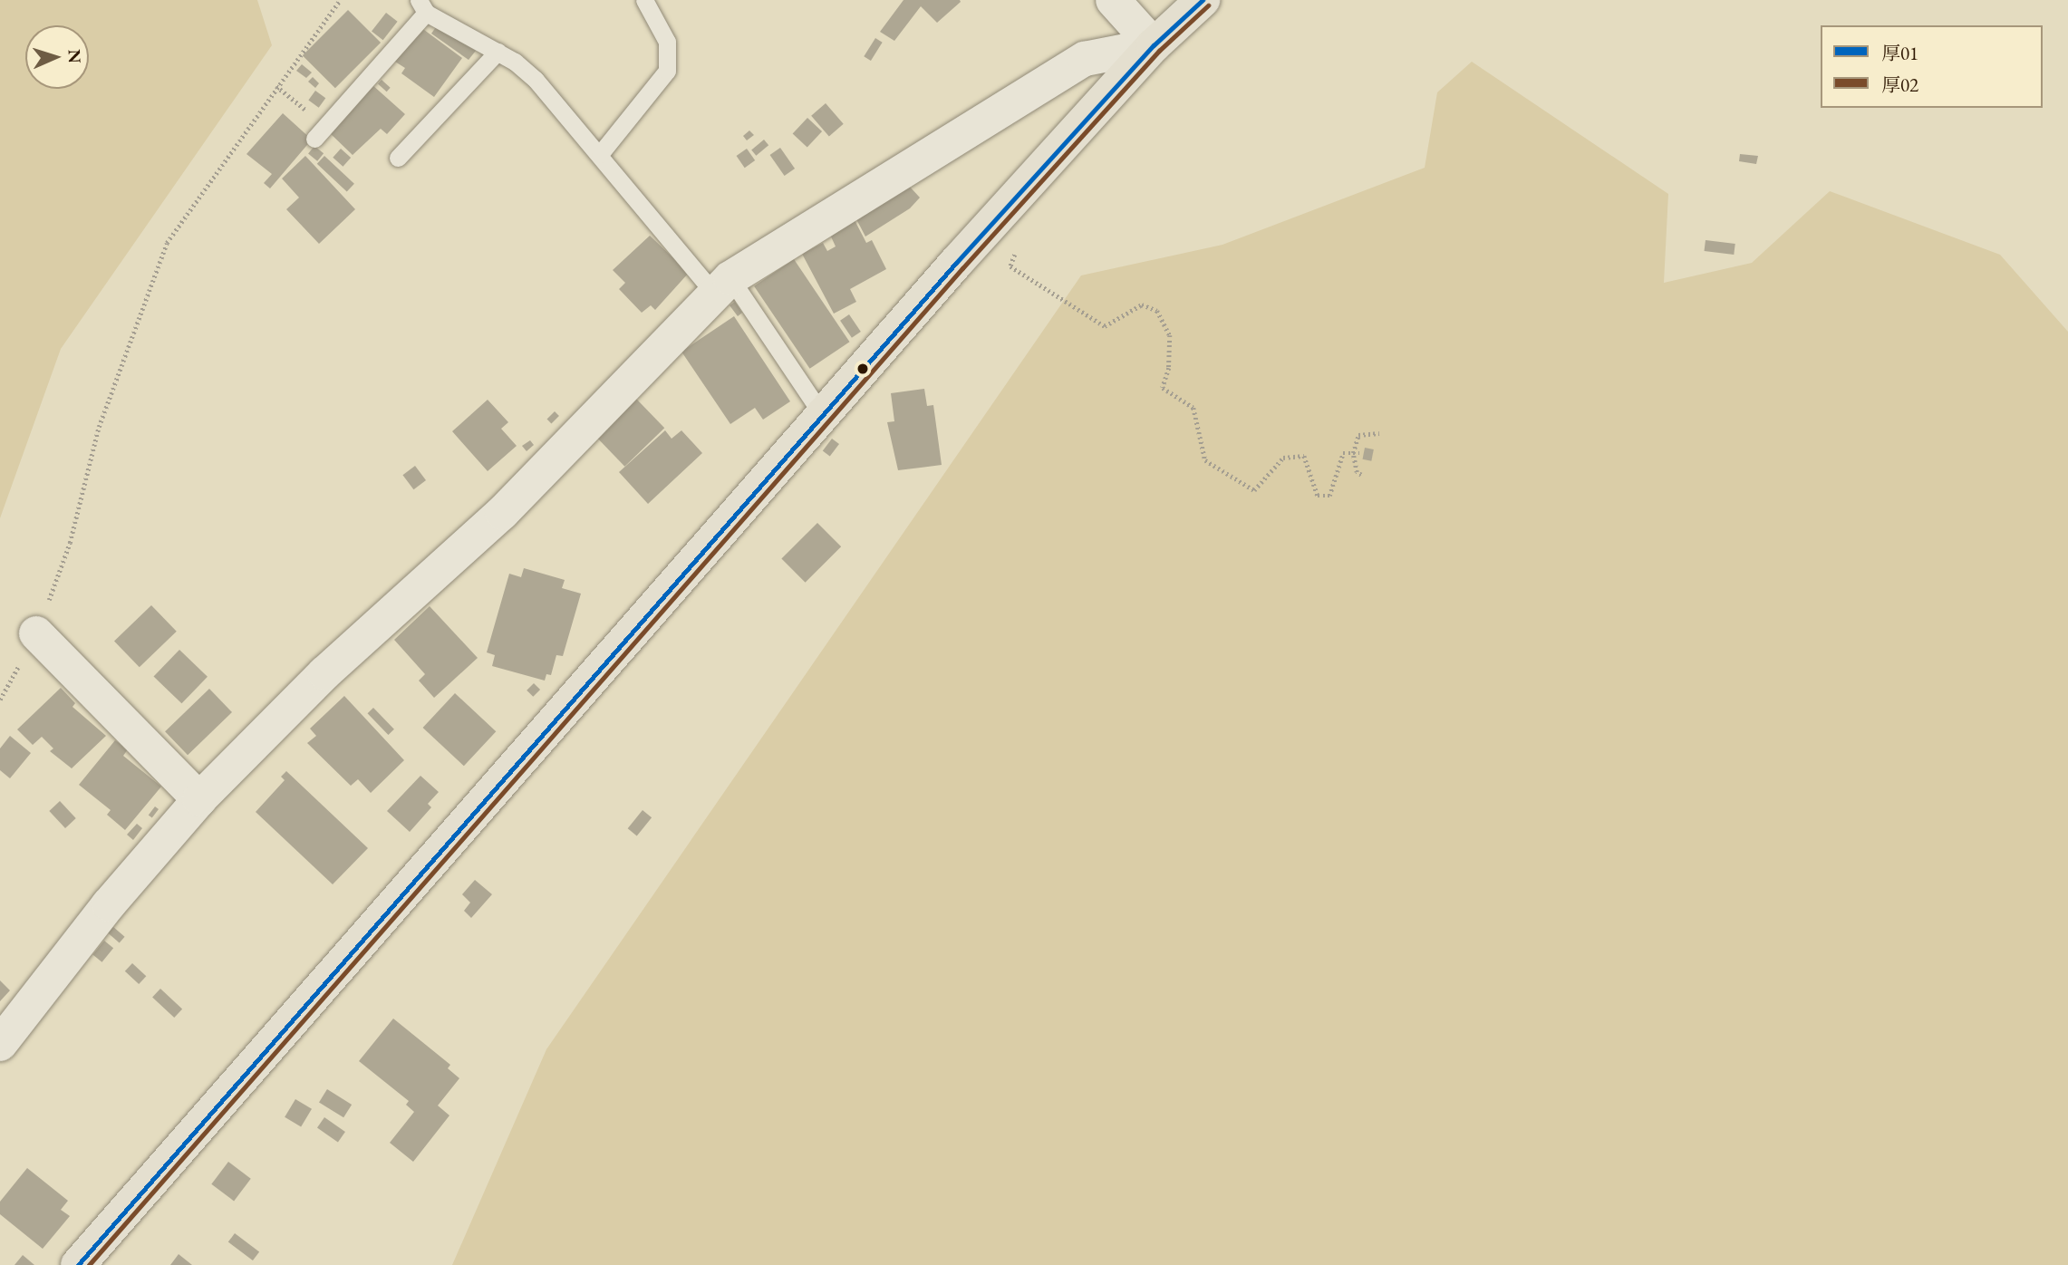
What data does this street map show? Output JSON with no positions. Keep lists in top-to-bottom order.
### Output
{
  "lines": ["transit line 厚01", "transit line 厚02"],
  "legend": ["厚01", "厚02"],
  "north": "right"
}
